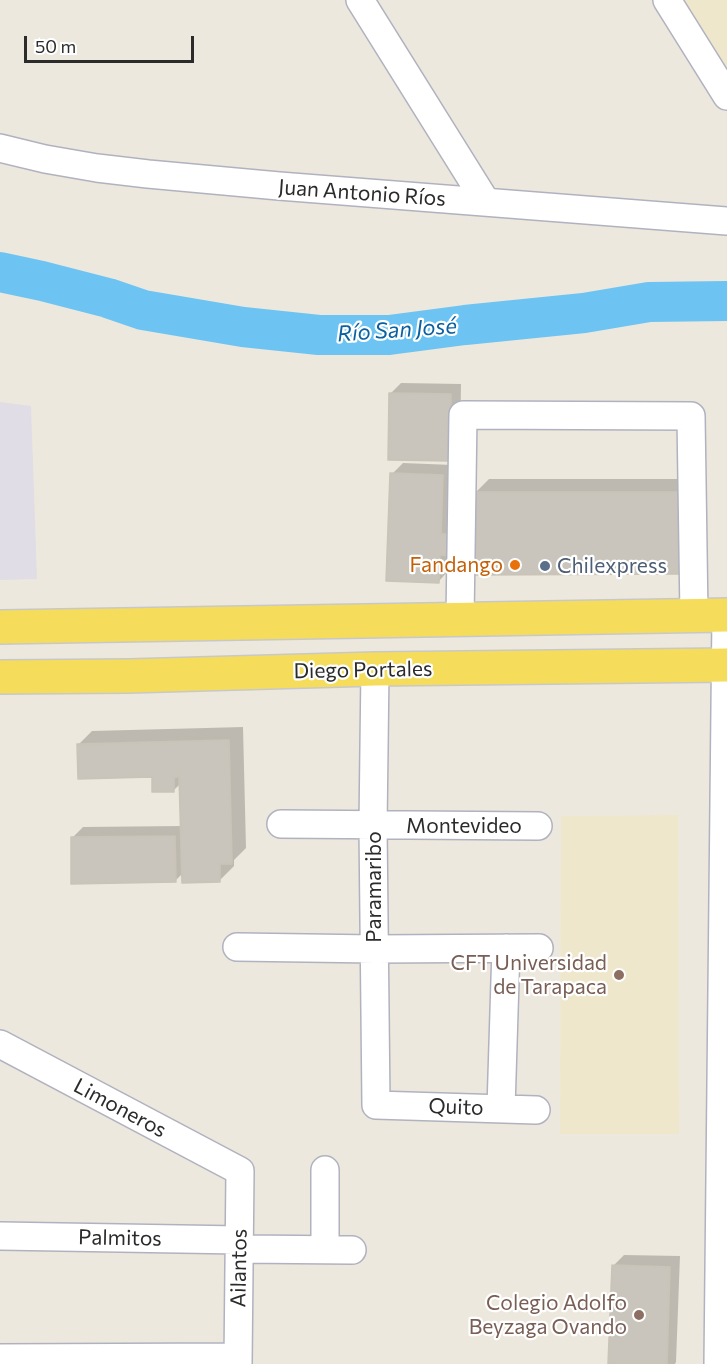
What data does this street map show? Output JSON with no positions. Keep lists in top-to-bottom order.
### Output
{
  "streets": {
    "main road": ["Diego Portales"],
    "street": [
      "Juan Antonio Ríos",
      "Montevideo",
      "Paramaribo",
      "Quito",
      "Limoneros",
      "Palmitos",
      "Ailantos"
    ]
  },
  "crossings": [
    ["Diego Portales", "Paramaribo"],
    ["Montevideo", "Paramaribo"],
    ["Paramaribo", "Quito"],
    ["Limoneros", "Ailantos"],
    ["Palmitos", "Ailantos"]
  ],
  "water": ["Río San José"],
  "places": [
    "Fandango",
    "Chilexpress",
    "CFT Universidad de Tarapaca",
    "Colegio Adolfo Beyzaga Ovando"
  ],
  "scale_bar": "50 m"
}
